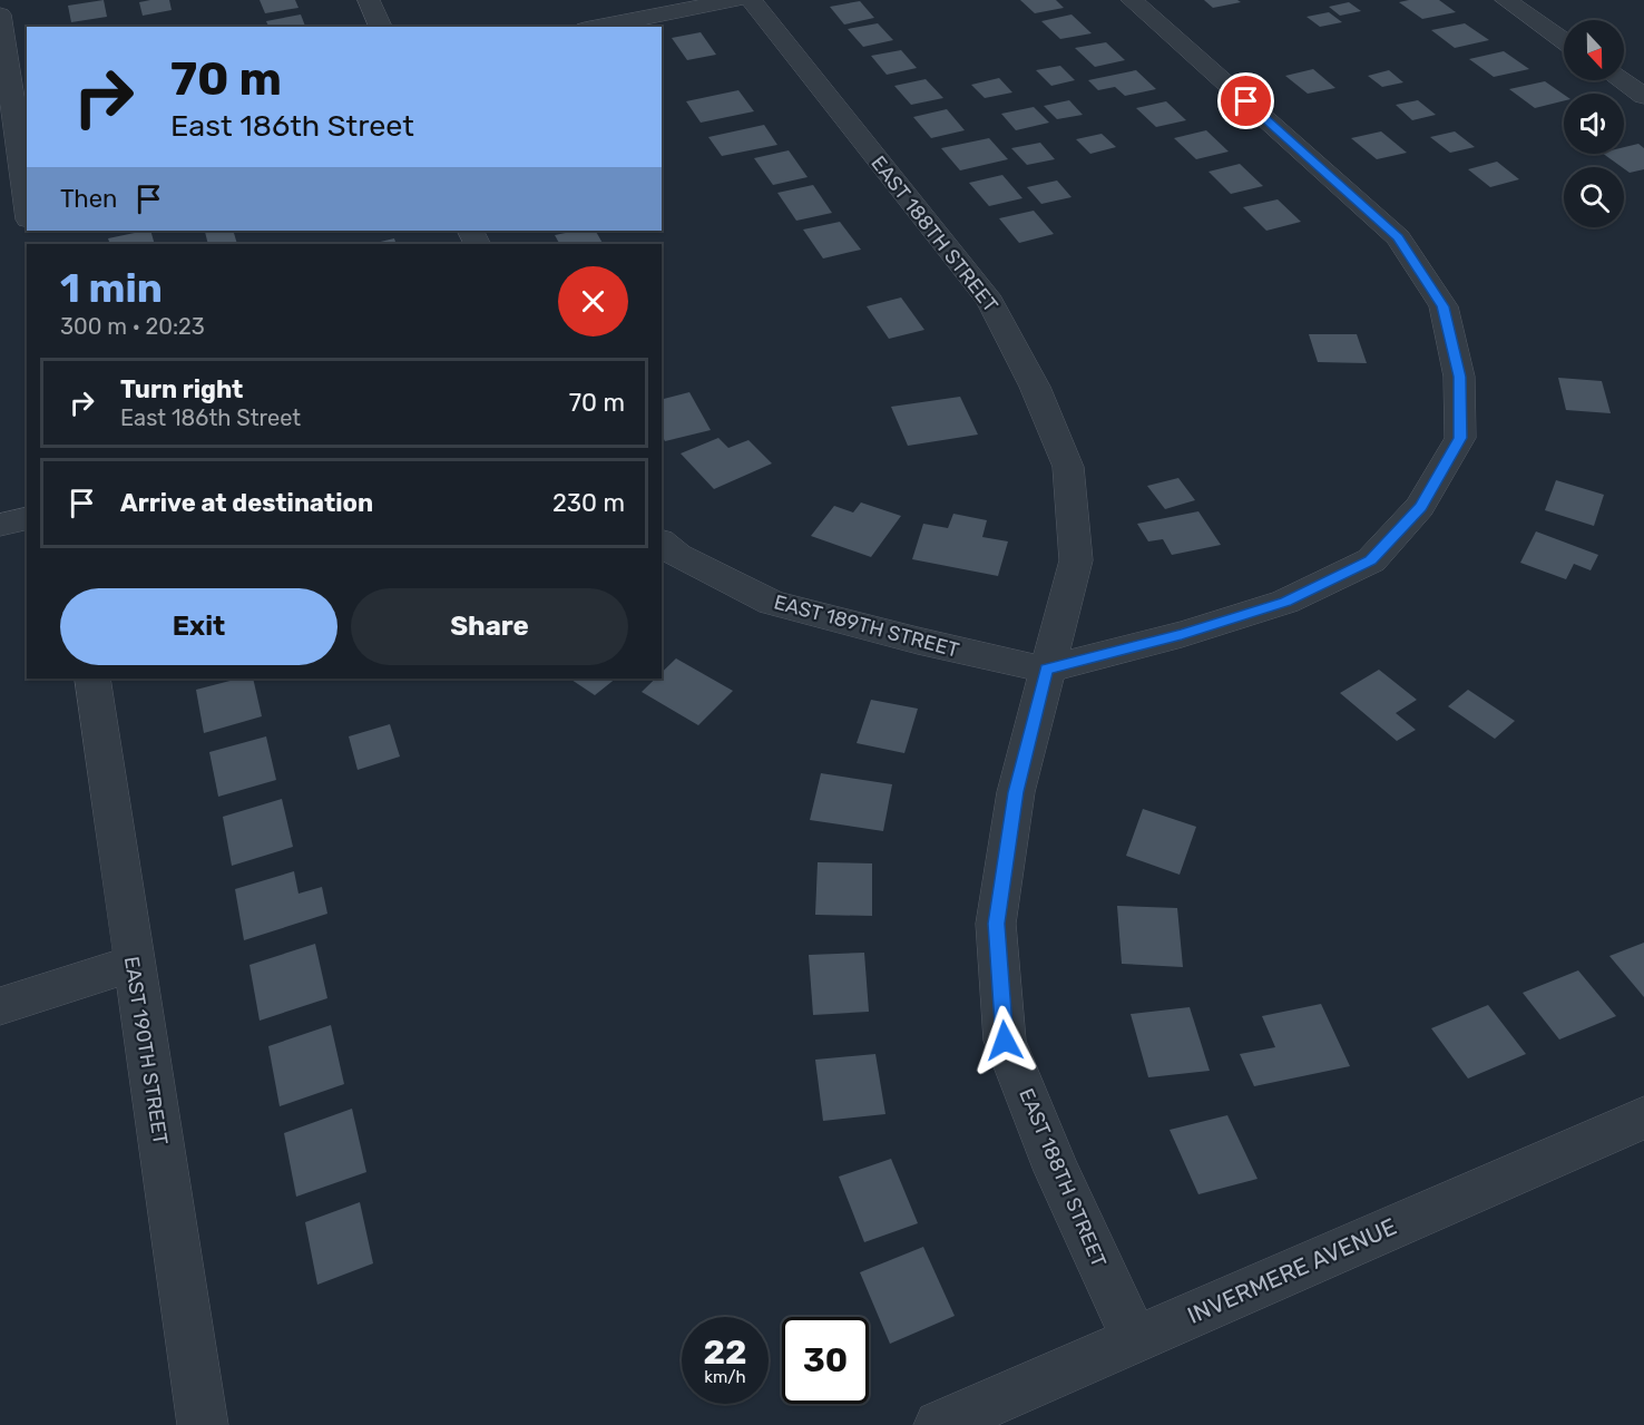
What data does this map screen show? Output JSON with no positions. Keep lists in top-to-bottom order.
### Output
{
  "streets": {
    "street": [
      "EAST 188TH STREET",
      "EAST 189TH STREET",
      "EAST 190TH STREET",
      "INVERMERE AVENUE"
    ]
  },
  "crossings": [
    ["EAST 188TH STREET", "EAST 189TH STREET"],
    ["EAST 188TH STREET", "INVERMERE AVENUE"]
  ],
  "north": "bottom",
  "page": {
    "turn": ["70 m", "East 186th Street"],
    "then": "Then",
    "heading": ["1 min", "300 m · 20:23"],
    "list": [
      {
        "name": "Turn right",
        "note": "East 186th Street",
        "value": "70 m"
      },
      {
        "name": "Arrive at destination",
        "value": "230 m"
      }
    ],
    "buttons": ["Exit", "Share"],
    "speed": "22 km/h",
    "limit": "30"
  }
}
